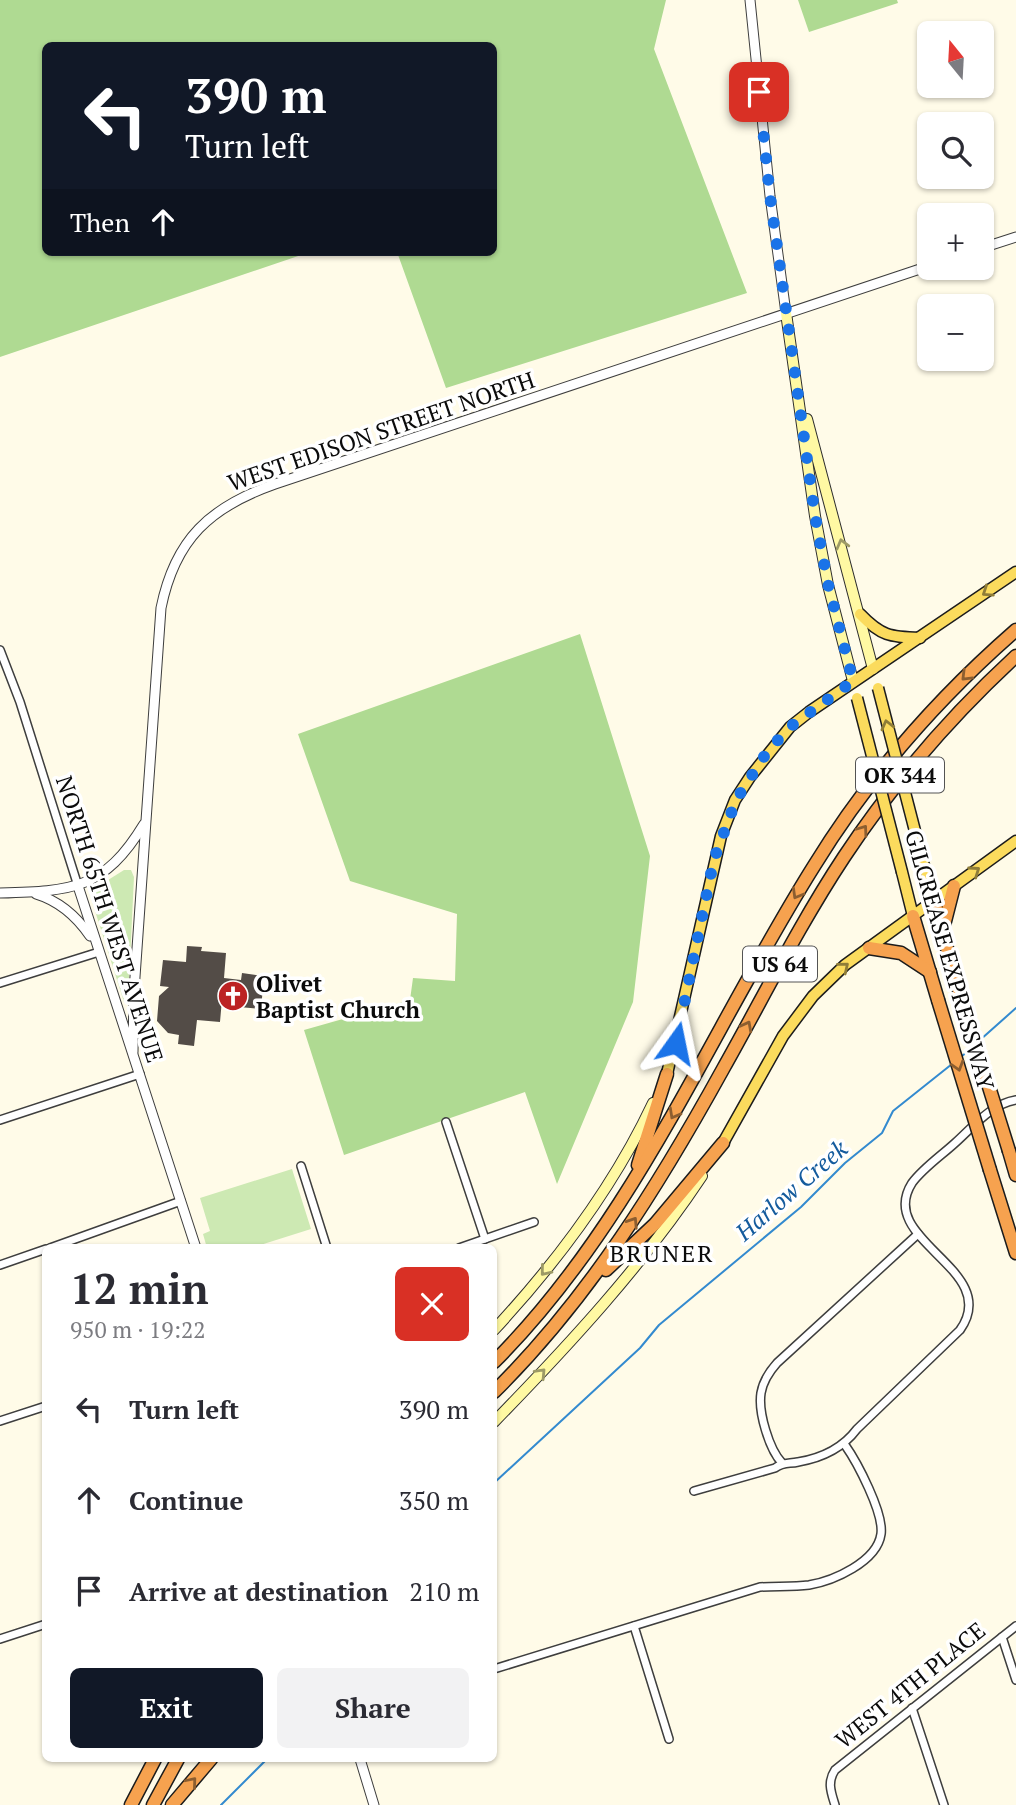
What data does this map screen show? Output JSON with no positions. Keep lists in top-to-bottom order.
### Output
{
  "streets": {
    "highway": ["OK 344", "GILCREASE EXPRESSWAY", "US 64"],
    "street": ["WEST EDISON STREET NORTH", "NORTH 65TH WEST AVENUE", "WEST 4TH PLACE"]
  },
  "crossings": [
    ["WEST EDISON STREET NORTH", "NORTH 65TH WEST AVENUE"],
    ["WEST EDISON STREET NORTH", "GILCREASE EXPRESSWAY"]
  ],
  "districts": ["BRUNER"],
  "water": ["Harlow Creek"],
  "places": {
    "church": ["Olivet Baptist Church"]
  },
  "north": "top",
  "page": {
    "map_buttons": ["+", "−"],
    "turn": ["390 m", "Turn left"],
    "then": "Then",
    "heading": ["12 min", "950 m · 19:22"],
    "list": [
      {
        "name": "Turn left",
        "value": "390 m"
      },
      {
        "name": "Continue",
        "value": "350 m"
      },
      {
        "name": "Arrive at destination",
        "value": "210 m"
      }
    ],
    "buttons": ["Exit", "Share"]
  }
}
